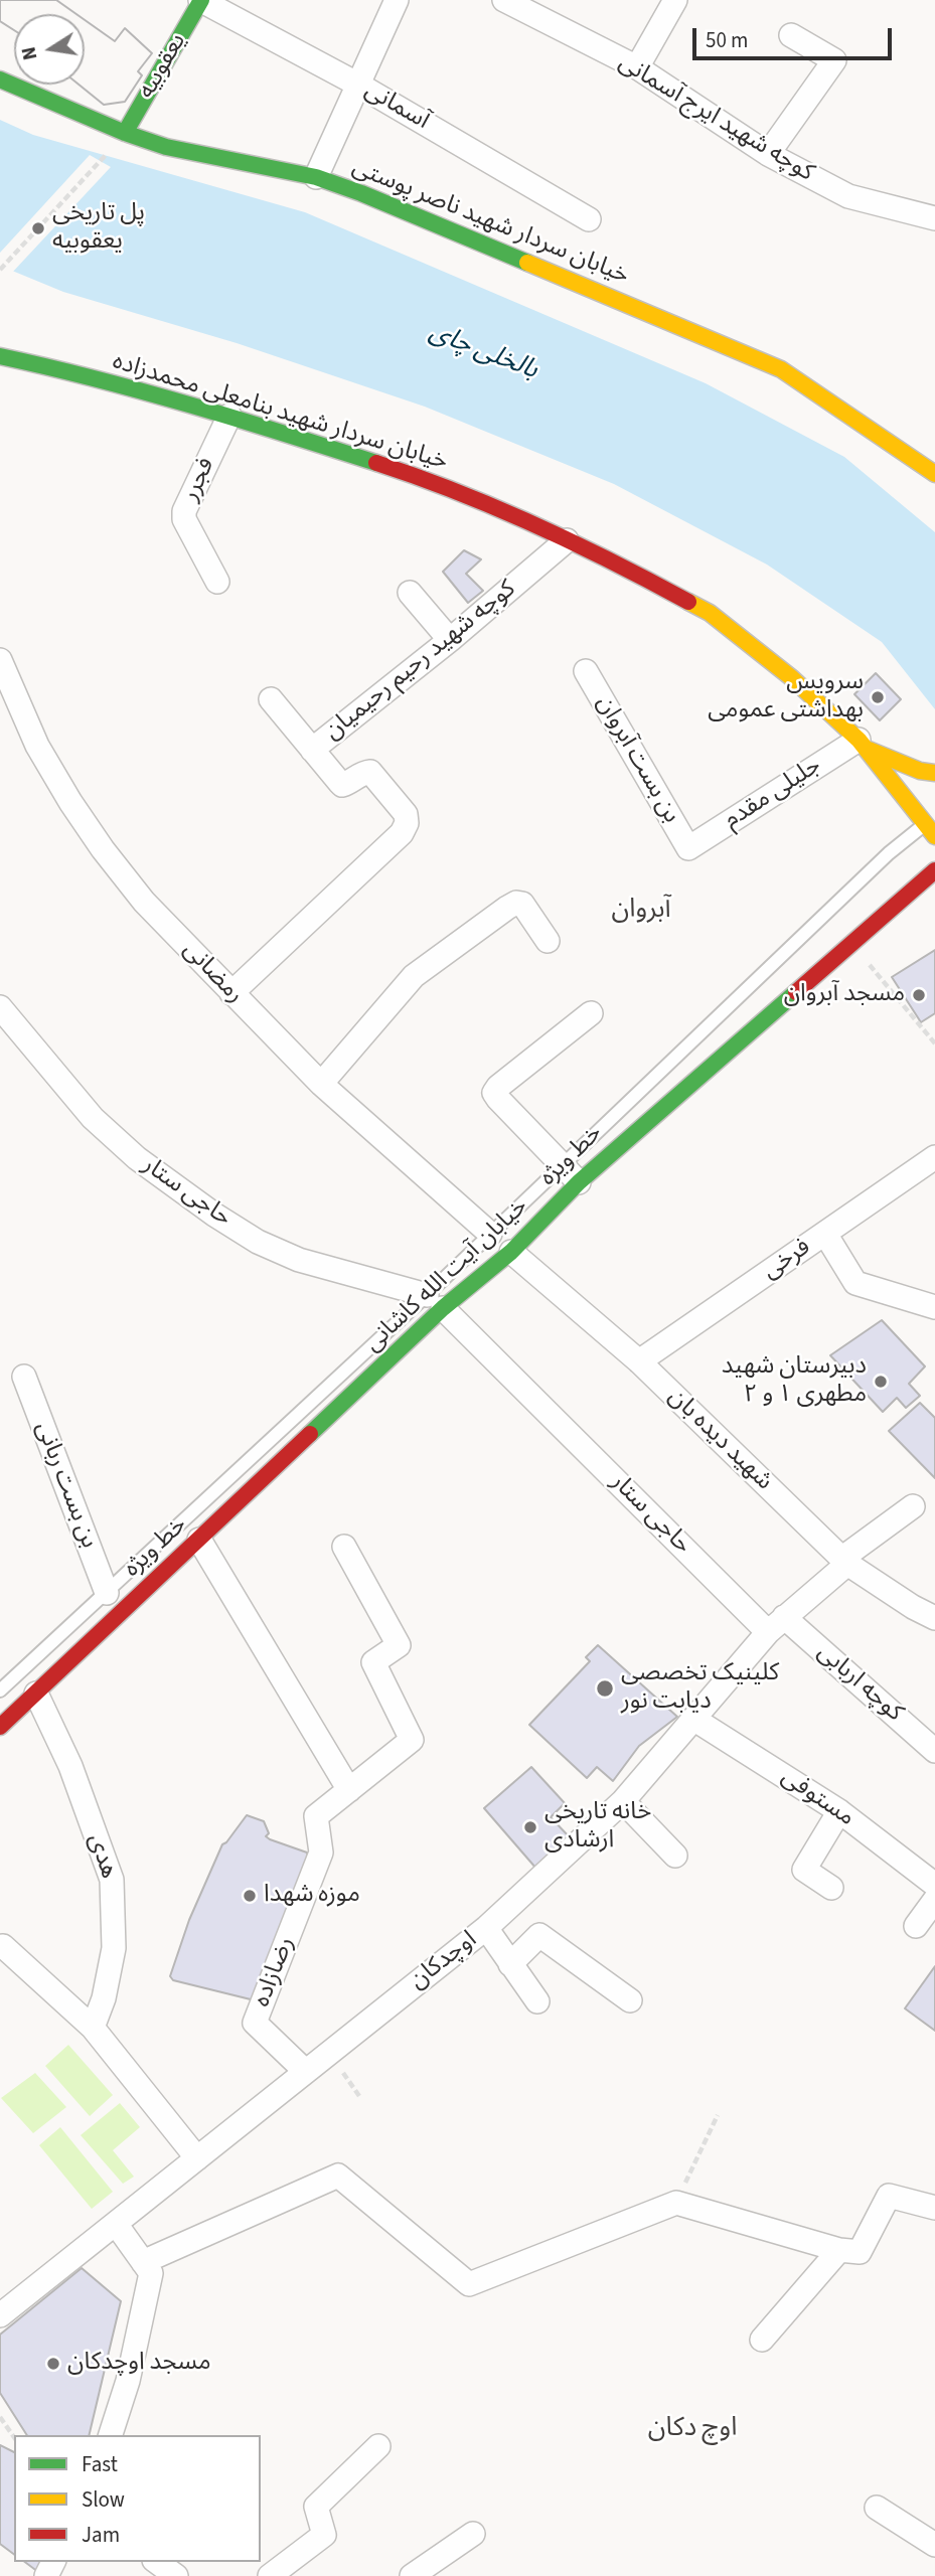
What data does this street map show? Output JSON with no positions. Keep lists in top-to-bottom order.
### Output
{
  "streets": {
    "main road": [
      "یعقوبیه",
      "خیابان سردار شهید ناصر پوستی",
      "خیابان سردار شهید بنامعلی محمدزاده",
      "خیابان آیت الله کاشانی"
    ],
    "street": [
      "آسمانی",
      "کوچه شهید ایرج آسمانی",
      "فجرر",
      "کوچه شهید رحیم رحیمیان",
      "بن بست آبروان",
      "جلیلی مقدم",
      "رمضانی",
      "حاجی ستار",
      "فرخی",
      "شهید دیده بان",
      "بن بست ربانی",
      "کوچه اربابی",
      "مستوفی",
      "هدی",
      "اوچدکان",
      "رضازاده"
    ],
    "lane": ["خط ویژه"]
  },
  "crossings": [
    ["یعقوبیه", "آسمانی"],
    ["یعقوبیه", "خیابان سردار شهید ناصر پوستی"],
    ["خیابان سردار شهید بنامعلی محمدزاده", "فجرر"],
    ["خیابان سردار شهید بنامعلی محمدزاده", "کوچه شهید رحیم رحیمیان"],
    ["خیابان سردار شهید بنامعلی محمدزاده", "جلیلی مقدم"],
    ["خیابان سردار شهید بنامعلی محمدزاده", "خط ویژه"],
    ["کوچه شهید رحیم رحیمیان", "رمضانی"],
    ["بن بست آبروان", "جلیلی مقدم"],
    ["رمضانی", "خط ویژه"],
    ["خط ویژه", "حاجی ستار"],
    ["خط ویژه", "خیابان آیت الله کاشانی"],
    ["خط ویژه", "بن بست ربانی"],
    ["حاجی ستار", "خیابان آیت الله کاشانی"],
    ["حاجی ستار", "کوچه اربابی"],
    ["حاجی ستار", "اوچدکان"],
    ["فرخی", "شهید دیده بان"],
    ["خیابان آیت الله کاشانی", "شهید دیده بان"],
    ["خیابان آیت الله کاشانی", "هدی"],
    ["شهید دیده بان", "اوچدکان"],
    ["کوچه اربابی", "اوچدکان"],
    ["مستوفی", "اوچدکان"],
    ["اوچدکان", "رضازاده"]
  ],
  "districts": ["آبروان", "اوچ دکان"],
  "water": ["بالخلی چای"],
  "places": [
    "پل تاریخی یعقوبیه",
    "سرویس بهداشتی عمومی",
    "مسجد آبروان",
    "دبیرستان شهید مطهری ۱ و ۲",
    "کلینیک تخصصی دیابت نور",
    "خانه تاریخی ارشادی",
    "موزه شهدا",
    "مسجد اوچدکان"
  ],
  "legend": ["Fast", "Slow", "Jam"],
  "scale_bar": "50 m",
  "north": "left"
}
